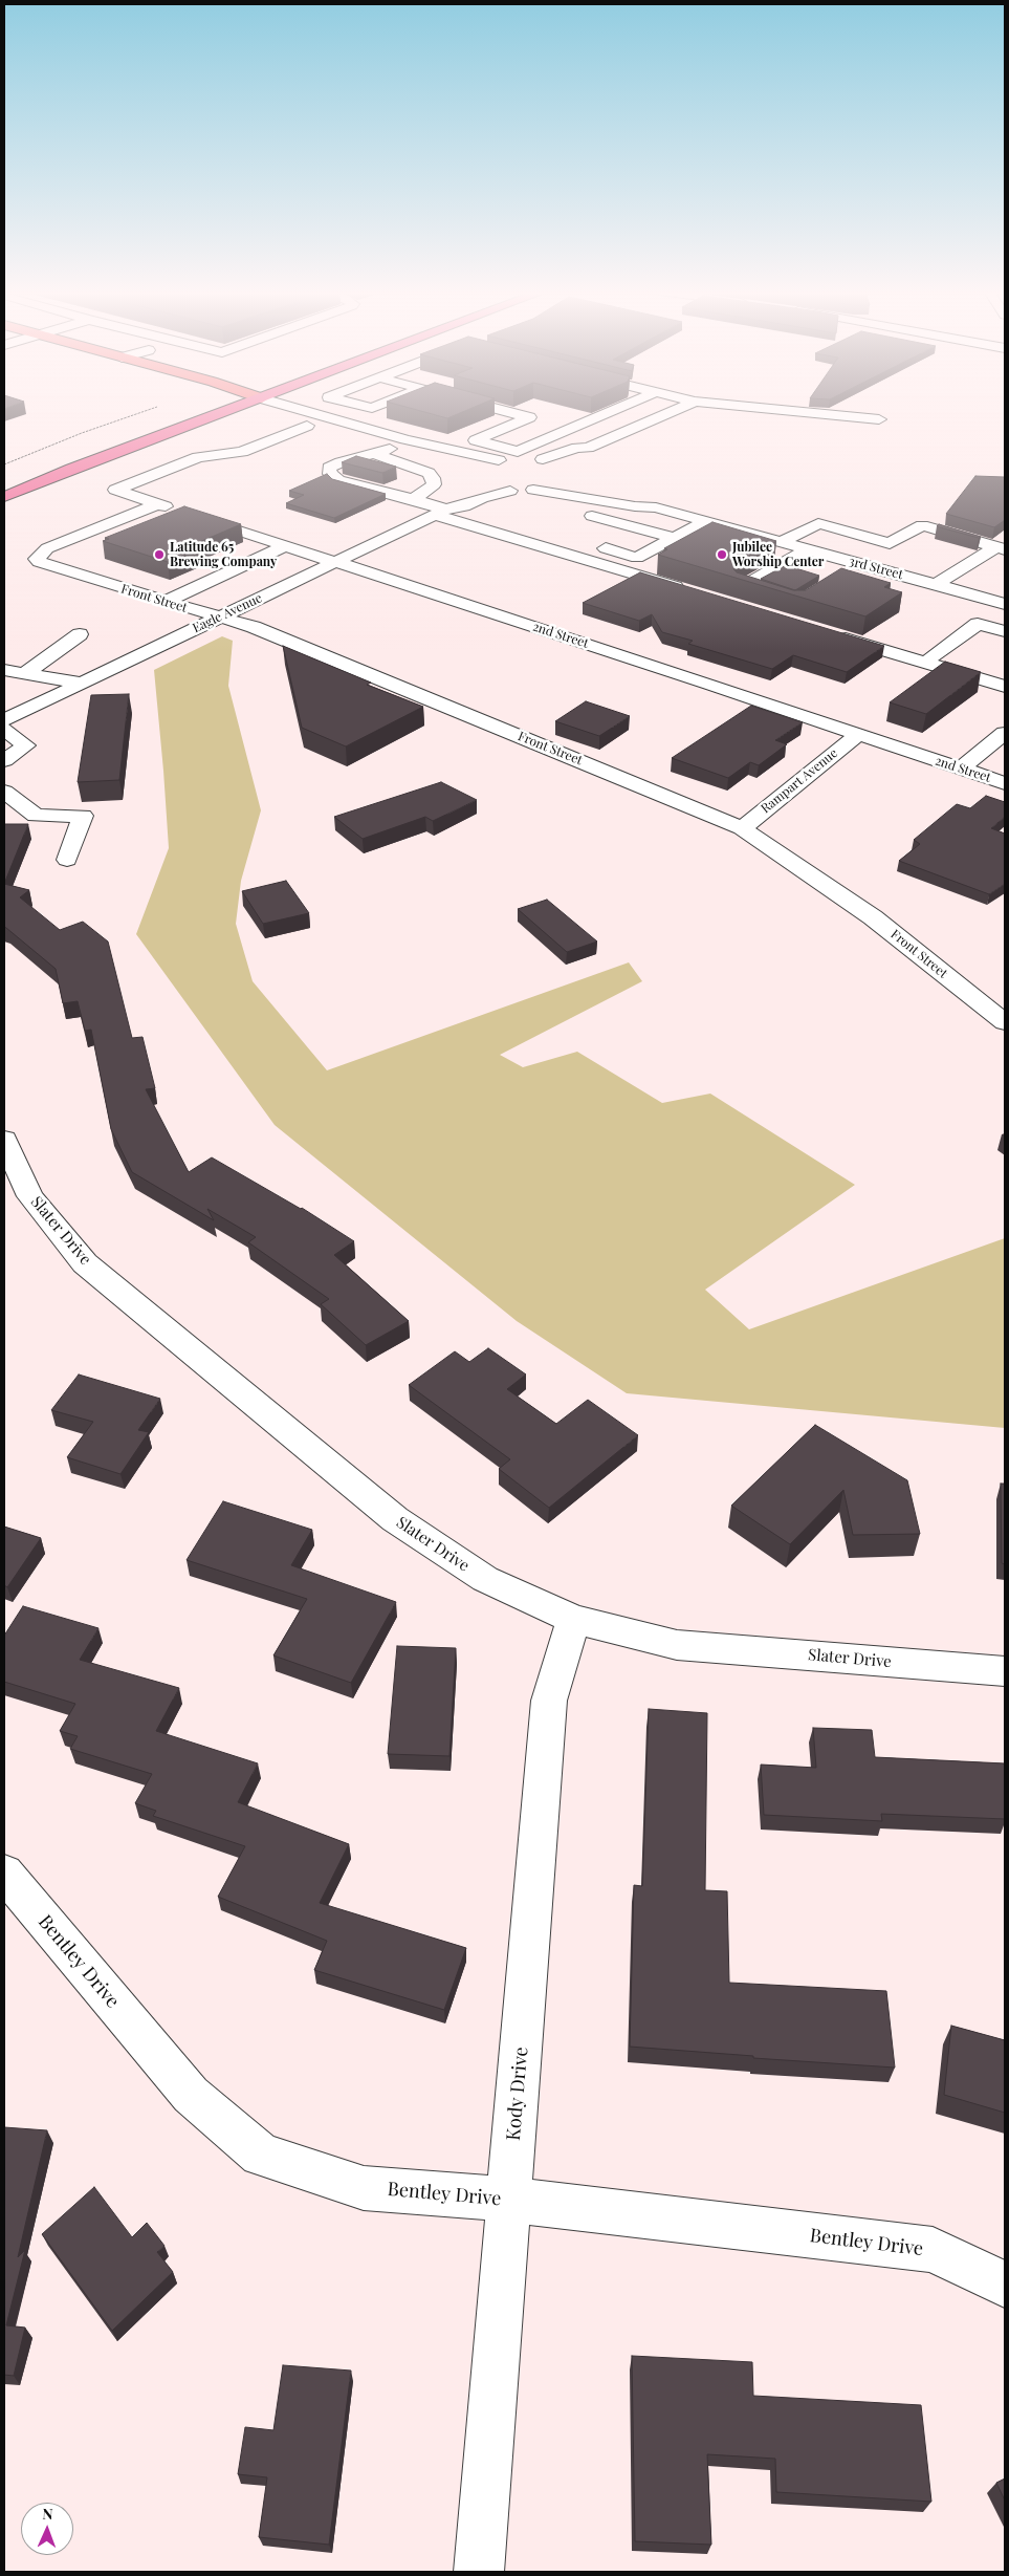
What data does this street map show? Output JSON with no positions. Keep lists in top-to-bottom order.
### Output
{
  "streets": {
    "street": [
      "3rd Street",
      "Front Street",
      "Eagle Avenue",
      "2nd Street",
      "Rampart Avenue",
      "Slater Drive",
      "Bentley Drive",
      "Kody Drive"
    ]
  },
  "crossings": [
    ["3rd Street", "Eagle Avenue"],
    ["Front Street", "Eagle Avenue"],
    ["Front Street", "2nd Street"],
    ["Front Street", "Rampart Avenue"],
    ["Eagle Avenue", "2nd Street"],
    ["2nd Street", "Rampart Avenue"],
    ["Slater Drive", "Kody Drive"],
    ["Bentley Drive", "Kody Drive"]
  ],
  "places": ["Latitude 65 Brewing Company", "Jubilee Worship Center"],
  "north": "top"
}
